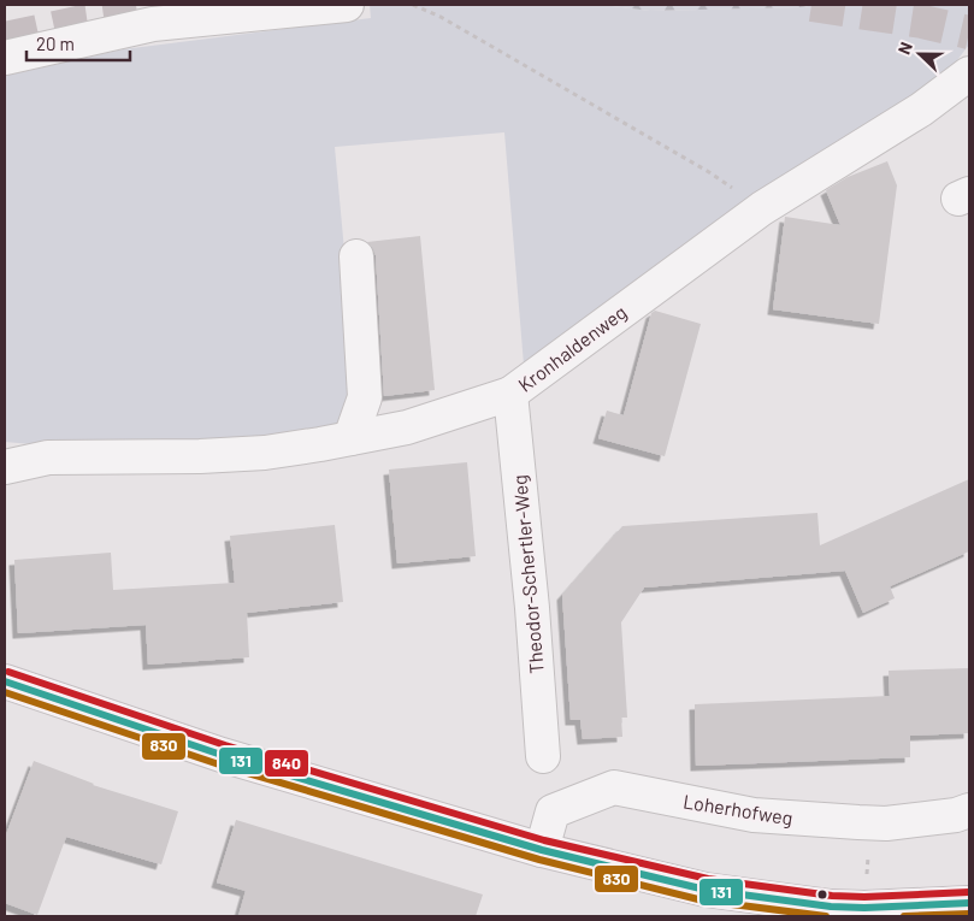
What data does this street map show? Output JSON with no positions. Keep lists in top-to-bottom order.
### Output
{
  "streets": {
    "street": ["Kronhaldenweg", "Theodor-Schertler-Weg", "Loherhofweg"]
  },
  "crossings": [
    ["Kronhaldenweg", "Theodor-Schertler-Weg"]
  ],
  "lines": ["transit line 840", "transit line 131", "transit line 830"],
  "scale_bar": "20 m",
  "north": "left"
}
